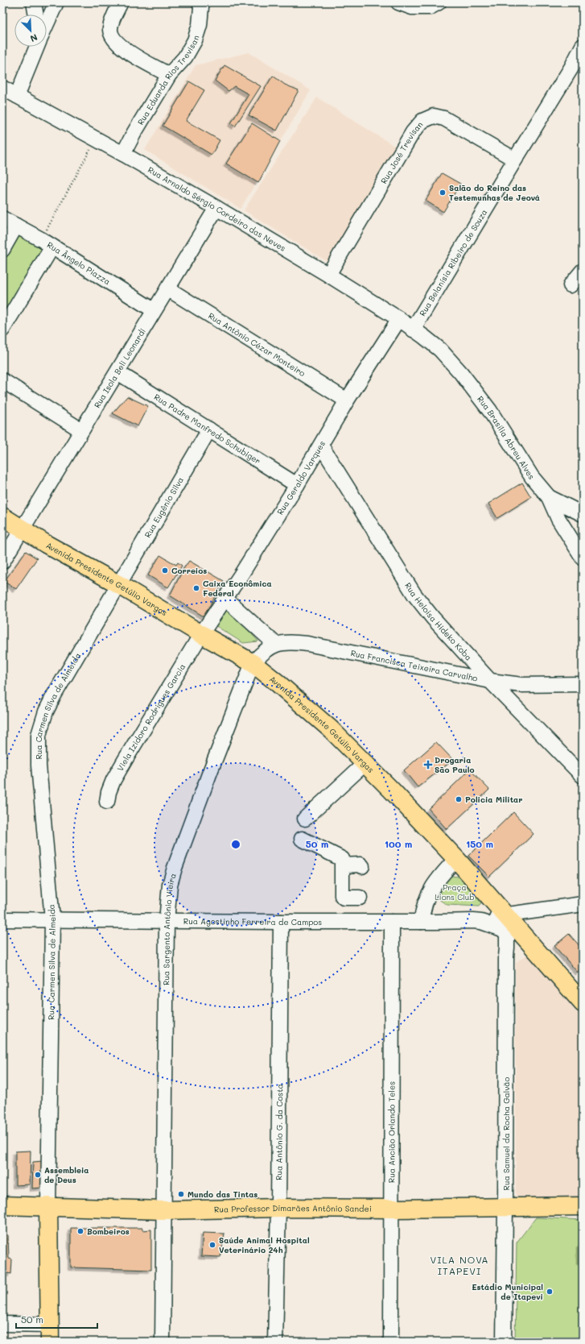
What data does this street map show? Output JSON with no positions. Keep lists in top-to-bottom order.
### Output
{
  "streets": {
    "main road": ["Avenida Presidente Getúlio Vargas", "Rua Carmen Silva de Almeida", "Rua Professor Dimarães Antônio Sandei"],
    "street": [
      "Rua Eduarda Rios Trevisan",
      "Rua José Trevisan",
      "Rua Arnaldo Sérgio Cordeiro das Neves",
      "Rua Belanísia Ribeiro de Souza",
      "Rua Ângelo Piazza",
      "Rua Antônio Cézar Monteiro",
      "Rua Isola Beli Leonardi",
      "Rua Padre Manfredo Schubiger",
      "Rua Brasília Abreu Alves",
      "Rua Geraldo Varques",
      "Rua Eugênio Silva",
      "Rua Heloísa Hideko Koba",
      "Rua Francisca Teixeira Carvalho",
      "Viela Izidoro Rodrigues Garcia",
      "Rua Agostinho Ferreira de Campos",
      "Rua Sargento Antônio Vieira",
      "Rua Antônio G. da Costa",
      "Rua Ancião Orlando Teles",
      "Rua Samuel da Rocha Galvão"
    ]
  },
  "crossings": [
    ["Rua Eduarda Rios Trevisan", "Rua Arnaldo Sérgio Cordeiro das Neves"],
    ["Rua José Trevisan", "Rua Arnaldo Sérgio Cordeiro das Neves"],
    ["Rua José Trevisan", "Rua Belanísia Ribeiro de Souza"],
    ["Rua Arnaldo Sérgio Cordeiro das Neves", "Rua Belanísia Ribeiro de Souza"],
    ["Rua Arnaldo Sérgio Cordeiro das Neves", "Rua Isola Beli Leonardi"],
    ["Rua Arnaldo Sérgio Cordeiro das Neves", "Rua Brasília Abreu Alves"],
    ["Rua Arnaldo Sérgio Cordeiro das Neves", "Rua Geraldo Varques"],
    ["Rua Belanísia Ribeiro de Souza", "Rua Brasília Abreu Alves"],
    ["Rua Ângelo Piazza", "Rua Isola Beli Leonardi"],
    ["Rua Antônio Cézar Monteiro", "Rua Isola Beli Leonardi"],
    ["Rua Antônio Cézar Monteiro", "Rua Geraldo Varques"],
    ["Rua Isola Beli Leonardi", "Rua Padre Manfredo Schubiger"],
    ["Rua Isola Beli Leonardi", "Avenida Presidente Getúlio Vargas"],
    ["Rua Padre Manfredo Schubiger", "Rua Geraldo Varques"],
    ["Rua Padre Manfredo Schubiger", "Rua Eugênio Silva"],
    ["Rua Geraldo Varques", "Avenida Presidente Getúlio Vargas"],
    ["Rua Geraldo Varques", "Rua Heloísa Hideko Koba"],
    ["Rua Geraldo Varques", "Viela Izidoro Rodrigues Garcia"],
    ["Rua Eugênio Silva", "Avenida Presidente Getúlio Vargas"],
    ["Rua Eugênio Silva", "Rua Carmen Silva de Almeida"],
    ["Avenida Presidente Getúlio Vargas", "Rua Francisca Teixeira Carvalho"],
    ["Avenida Presidente Getúlio Vargas", "Rua Carmen Silva de Almeida"],
    ["Avenida Presidente Getúlio Vargas", "Viela Izidoro Rodrigues Garcia"],
    ["Avenida Presidente Getúlio Vargas", "Rua Agostinho Ferreira de Campos"],
    ["Avenida Presidente Getúlio Vargas", "Rua Sargento Antônio Vieira"],
    ["Avenida Presidente Getúlio Vargas", "Rua Samuel da Rocha Galvão"],
    ["Rua Heloísa Hideko Koba", "Rua Francisca Teixeira Carvalho"],
    ["Rua Francisca Teixeira Carvalho", "Rua Sargento Antônio Vieira"],
    ["Rua Carmen Silva de Almeida", "Rua Agostinho Ferreira de Campos"],
    ["Rua Carmen Silva de Almeida", "Rua Professor Dimarães Antônio Sandei"],
    ["Rua Agostinho Ferreira de Campos", "Rua Sargento Antônio Vieira"],
    ["Rua Agostinho Ferreira de Campos", "Rua Antônio G. da Costa"],
    ["Rua Agostinho Ferreira de Campos", "Rua Ancião Orlando Teles"],
    ["Rua Agostinho Ferreira de Campos", "Rua Samuel da Rocha Galvão"],
    ["Rua Sargento Antônio Vieira", "Rua Professor Dimarães Antônio Sandei"],
    ["Rua Antônio G. da Costa", "Rua Professor Dimarães Antônio Sandei"],
    ["Rua Ancião Orlando Teles", "Rua Professor Dimarães Antônio Sandei"],
    ["Rua Samuel da Rocha Galvão", "Rua Professor Dimarães Antônio Sandei"]
  ],
  "districts": ["VILA NOVA ITAPEVI"],
  "parks": ["Praça Lions Club"],
  "places": {
    "other": [
      "Salão do Reino das Testemunhas de Jeová",
      "Correios",
      "Caixa Econômica Federal",
      "Policia Militar",
      "Assembleia de Deus",
      "Mundo das Tintas",
      "Bombeiros",
      "Saúde Animal Hospital Veterinário 24h",
      "Estádio Municipal de Itapevi"
    ],
    "health": ["Drogaria São Paulo"]
  },
  "scale_bar": "50 m",
  "north": "bottom right",
  "rings": ["50 m", "100 m", "150 m"]
}
